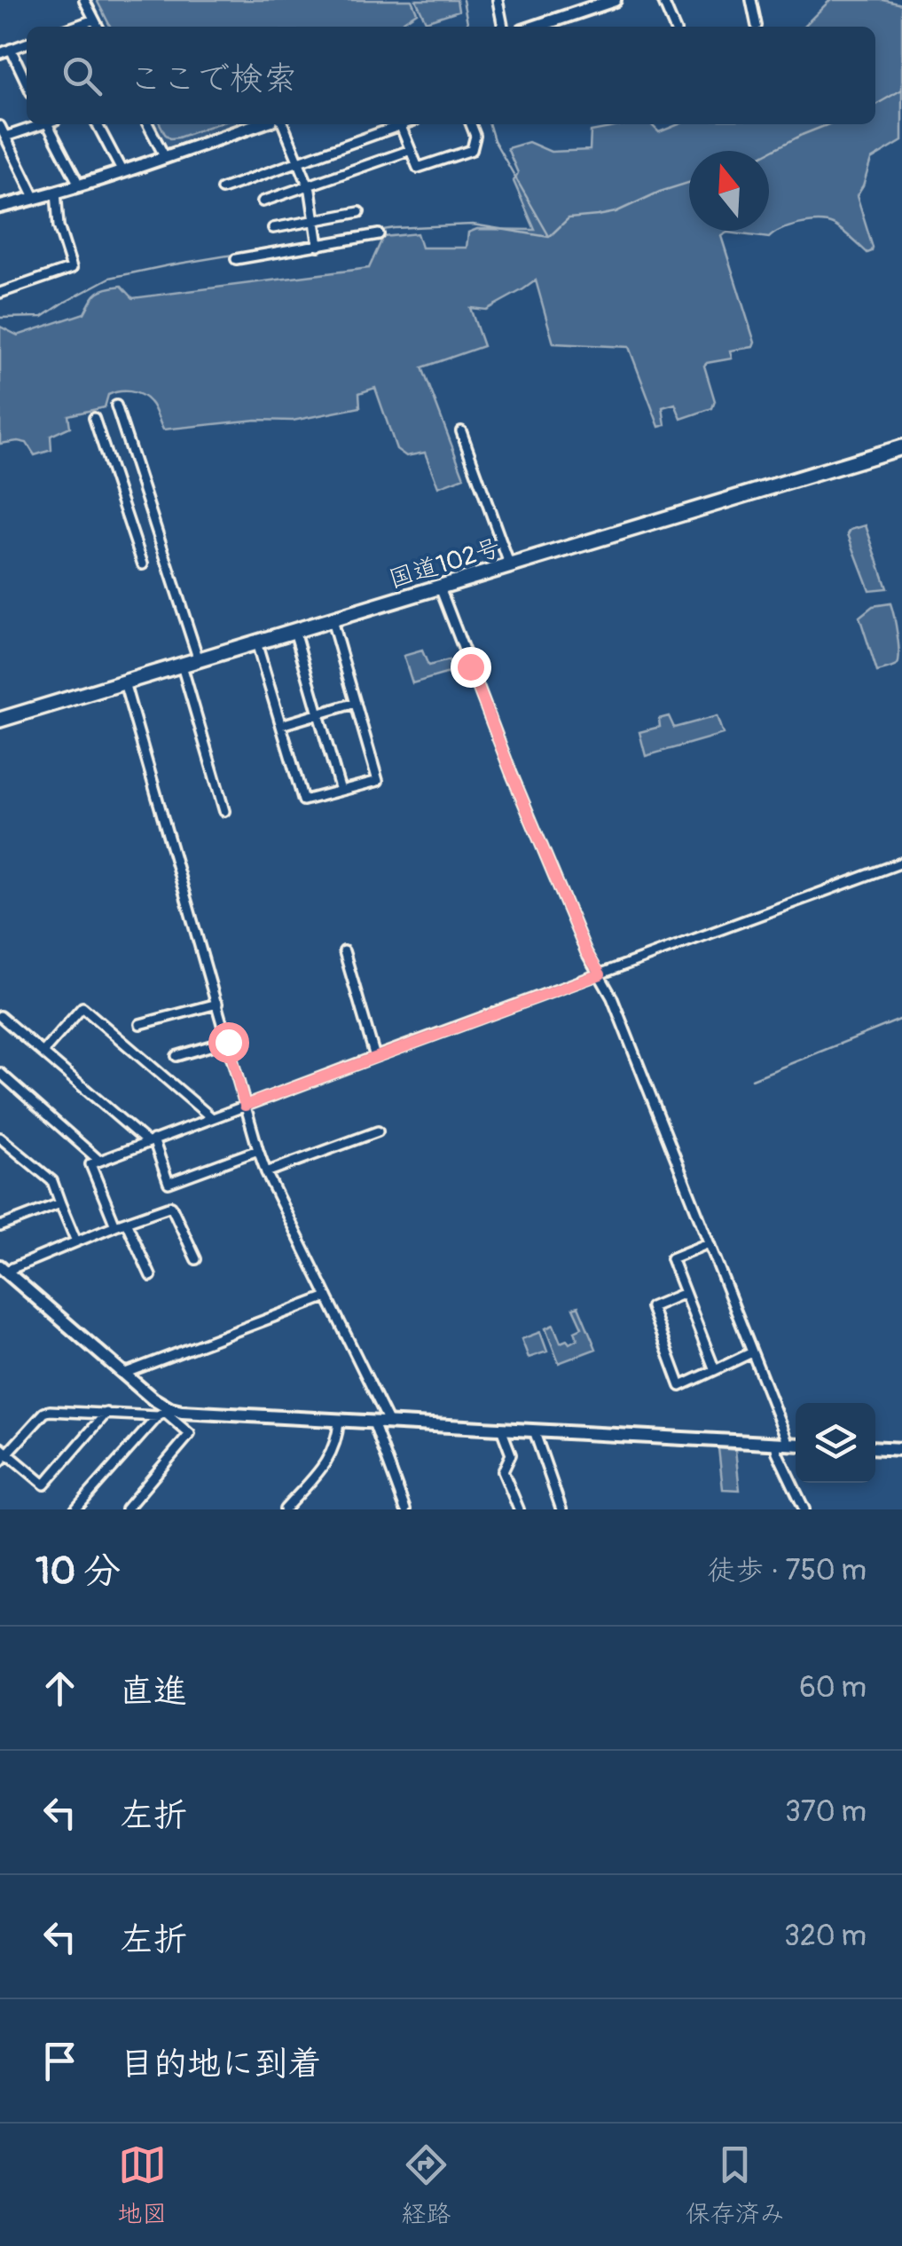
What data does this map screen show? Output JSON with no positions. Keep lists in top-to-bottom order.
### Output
{
  "streets": {
    "highway": ["国道102号"]
  },
  "north": "top",
  "page": {
    "search": "ここで検索",
    "heading": ["10 分", "徒歩 · 750 m"],
    "list": [
      ["直進", "60 m"],
      ["左折", "370 m"],
      ["左折", "320 m"],
      "目的地に到着"
    ],
    "nav": ["地図", "経路", "保存済み"]
  }
}
